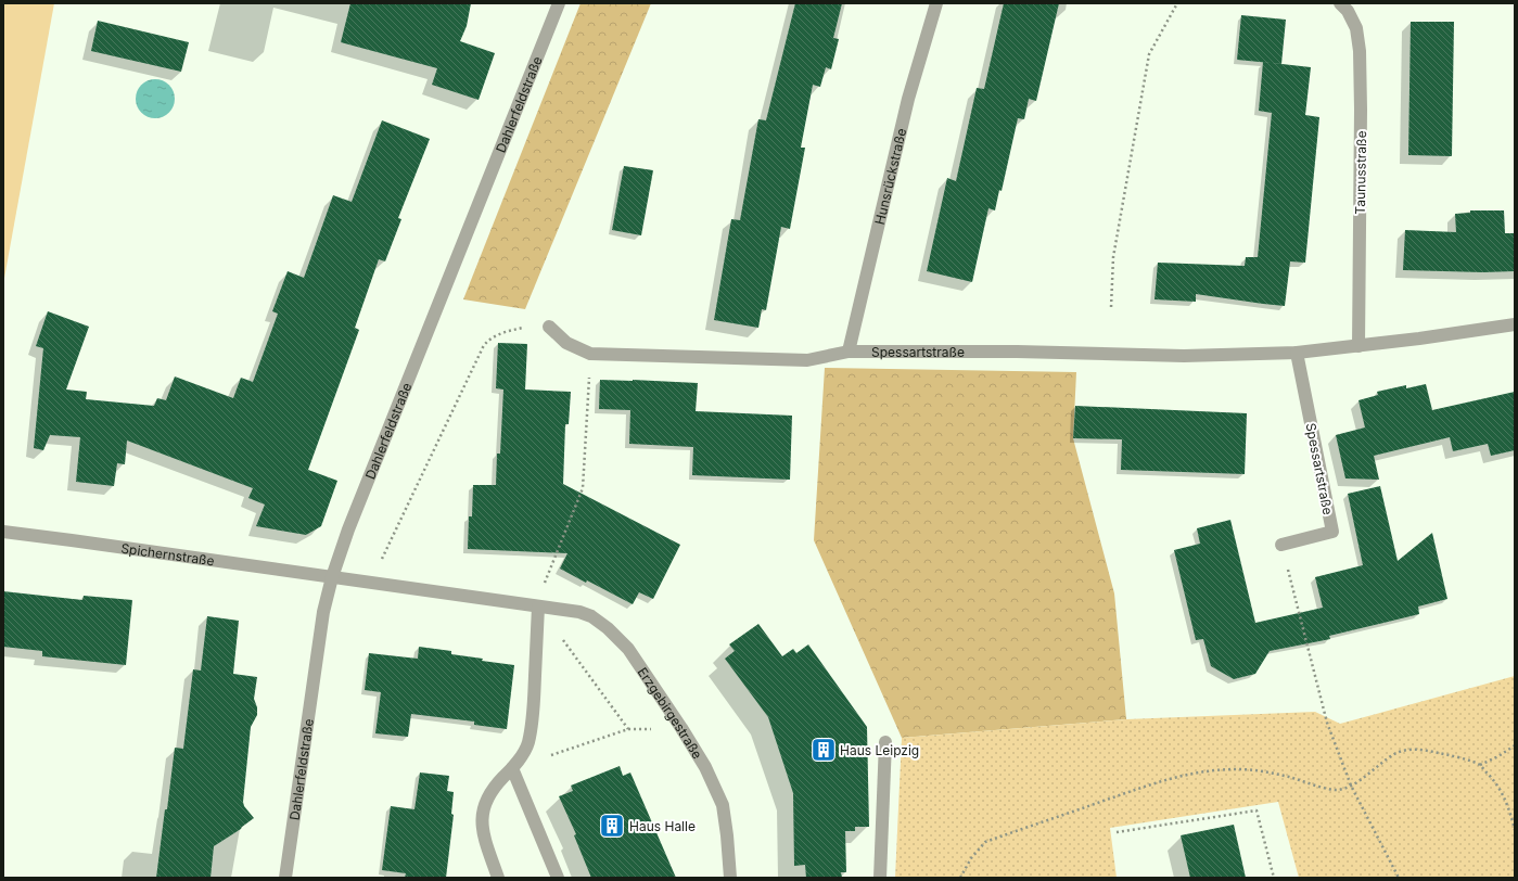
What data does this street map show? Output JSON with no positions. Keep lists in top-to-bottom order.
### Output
{
  "streets": {
    "street": [
      "Dahlerfeldstraße",
      "Taunusstraße",
      "Hunsrückstraße",
      "Spessartstraße",
      "Spichernstraße",
      "Erzgebirgestraße"
    ]
  },
  "crossings": [
    ["Dahlerfeldstraße", "Spichernstraße"],
    ["Dahlerfeldstraße", "Erzgebirgestraße"],
    ["Taunusstraße", "Spessartstraße"],
    ["Hunsrückstraße", "Spessartstraße"],
    ["Spichernstraße", "Erzgebirgestraße"]
  ],
  "places": {
    "building": ["Haus Leipzig", "Haus Halle"]
  }
}
